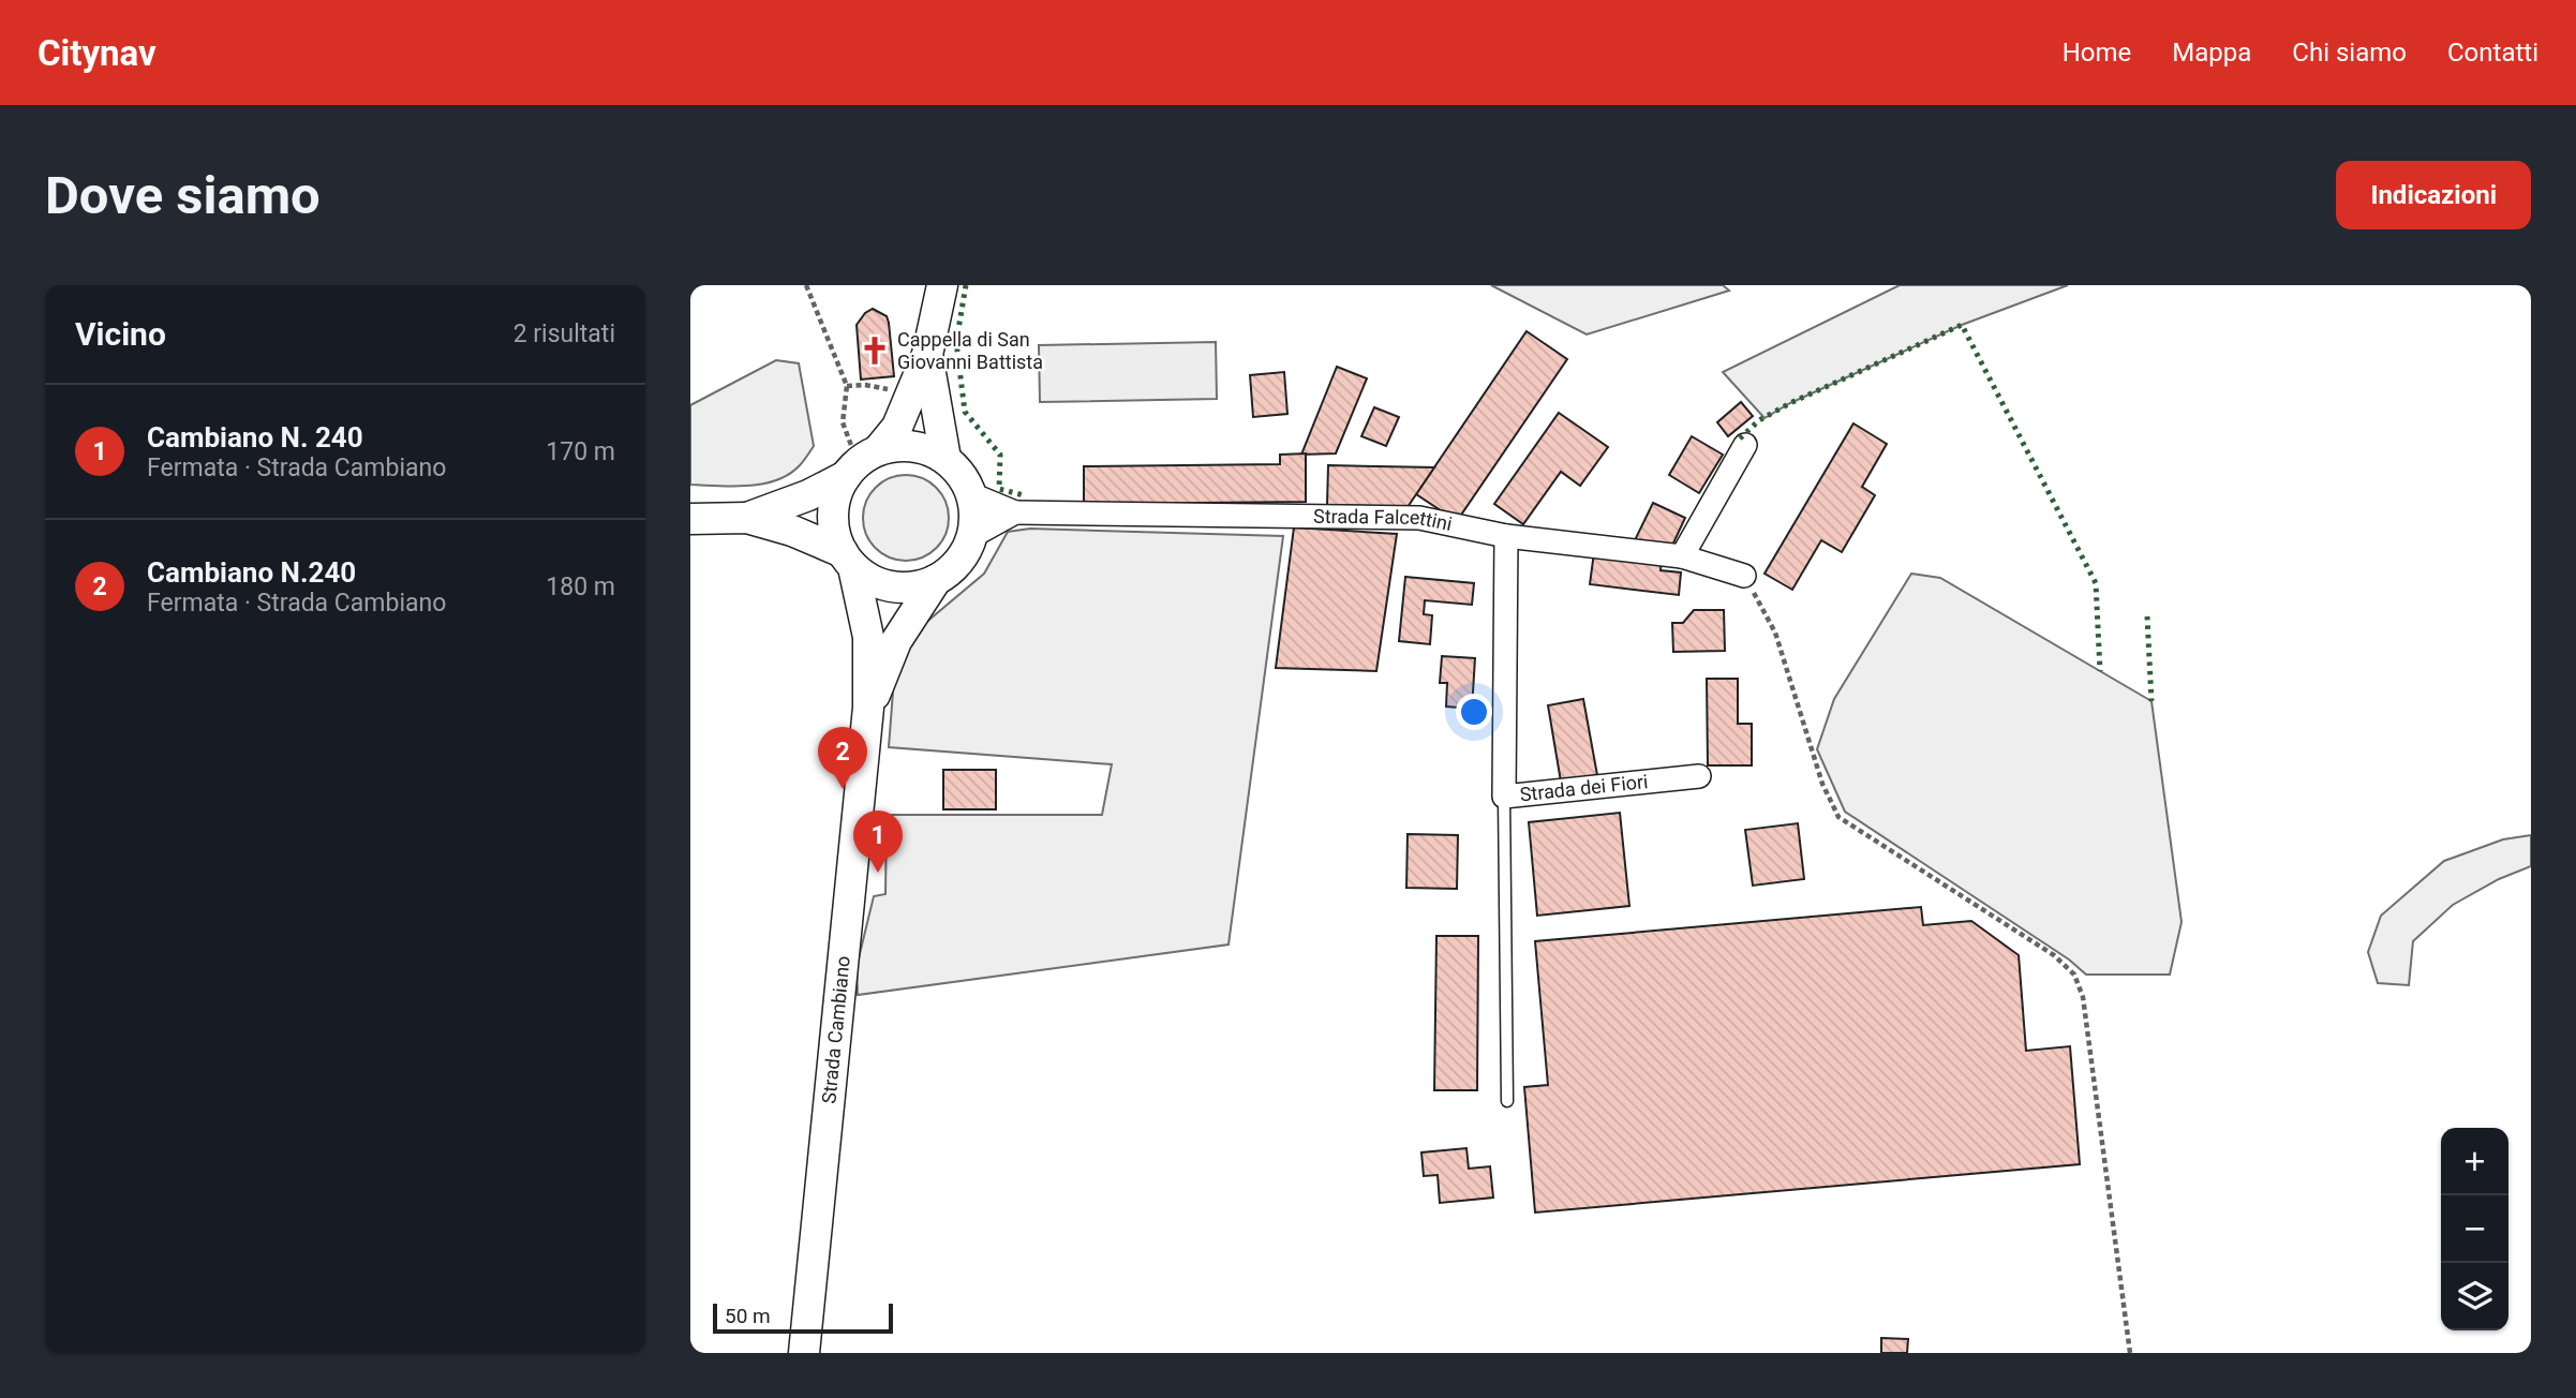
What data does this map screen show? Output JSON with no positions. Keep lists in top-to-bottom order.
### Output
{
  "streets": {
    "main road": ["Strada Cambiano"],
    "street": ["Strada Falcettini", "Strada dei Fiori"]
  },
  "crossings": [
    ["Strada Falcettini", "Strada dei Fiori"],
    ["Strada Falcettini", "Strada Cambiano"]
  ],
  "places": {
    "church": ["Cappella di San Giovanni Battista"]
  },
  "scale_bar": "50 m",
  "page": {
    "header": "Citynav",
    "nav": [
      "Home",
      "Mappa",
      "Chi siamo",
      "Contatti"
    ],
    "buttons": "Indicazioni",
    "title": "Dove siamo",
    "heading": ["Vicino", "2 risultati"],
    "list": [
      {
        "mark": "1",
        "name": "Cambiano N. 240",
        "note": "Fermata · Strada Cambiano",
        "value": "170 m"
      },
      {
        "mark": "2",
        "name": "Cambiano N.240",
        "note": "Fermata · Strada Cambiano",
        "value": "180 m"
      }
    ],
    "pins": ["2", "1"],
    "map_buttons": ["+", "−"],
    "scale": "50 m"
  }
}
